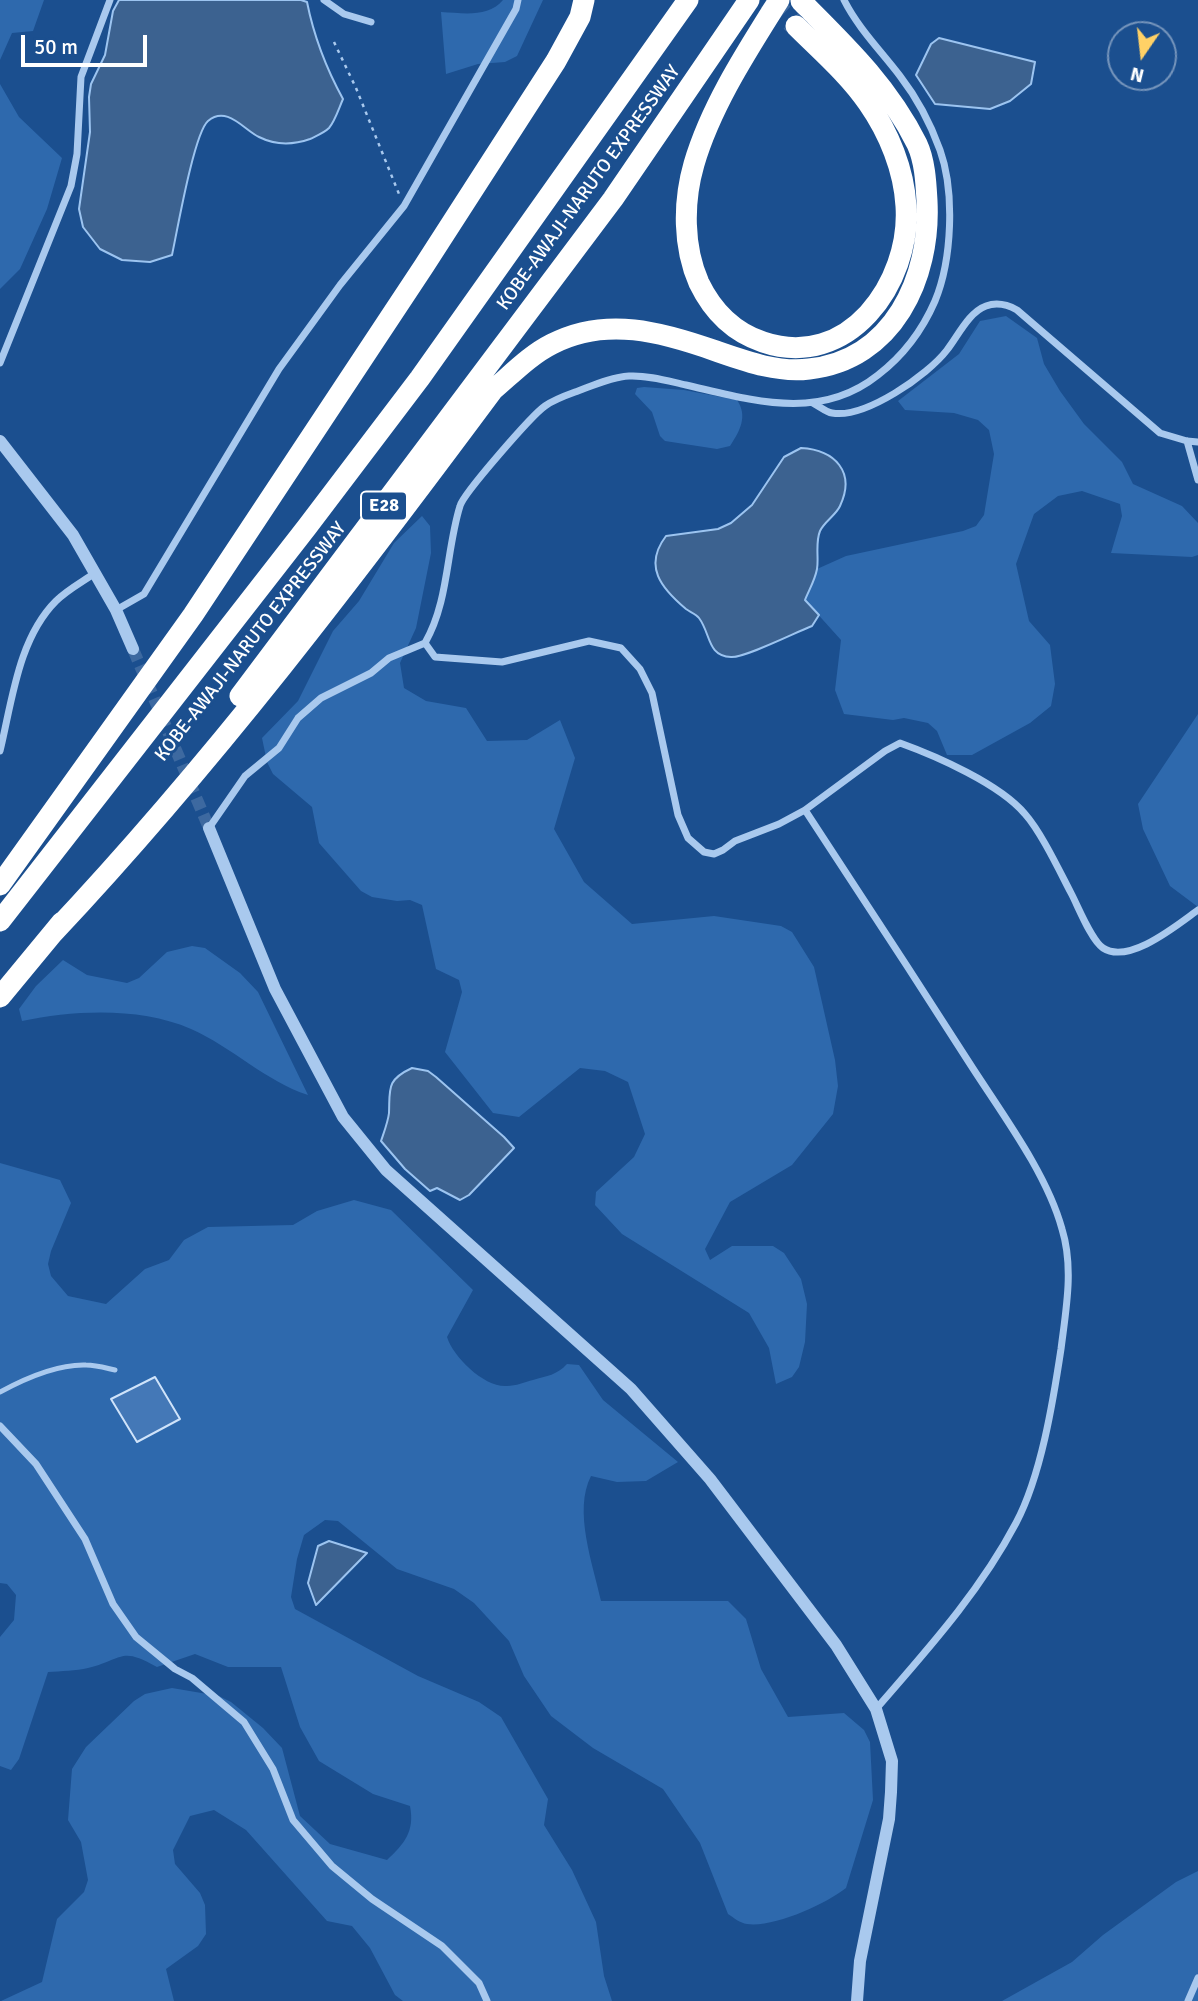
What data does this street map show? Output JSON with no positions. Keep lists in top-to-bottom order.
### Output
{
  "streets": {
    "highway": ["KOBE-AWAJI-NARUTO EXPRESSWAY", "E28"]
  },
  "scale_bar": "50 m",
  "north": "bottom"
}
